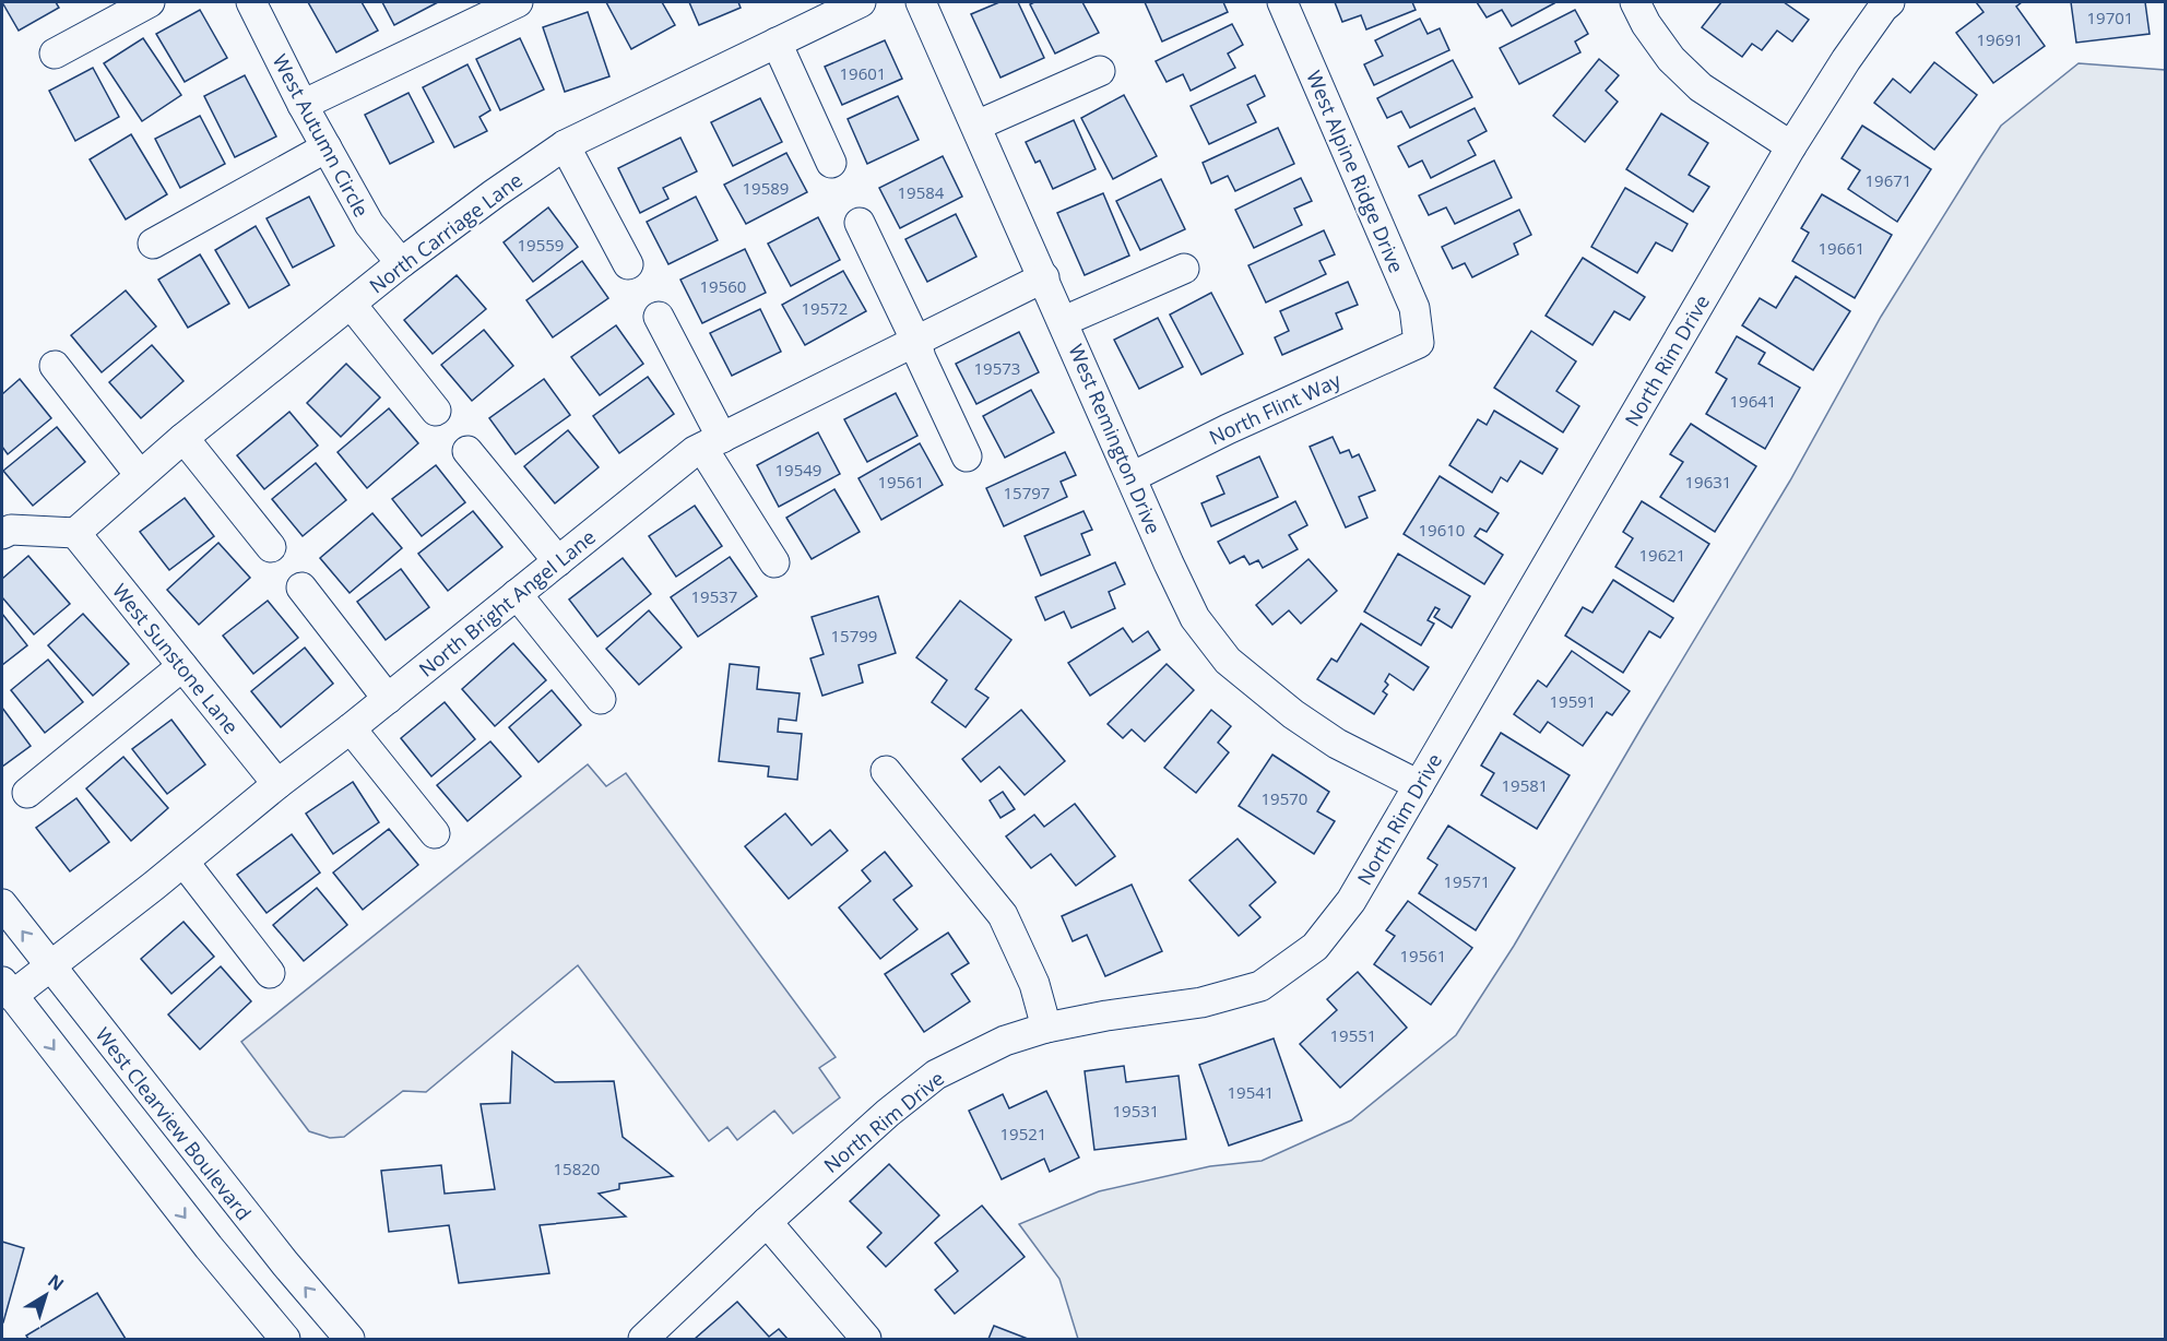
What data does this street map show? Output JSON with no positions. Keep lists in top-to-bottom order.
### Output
{
  "streets": {
    "street": [
      "West Autumn Circle",
      "West Alpine Ridge Drive",
      "North Carriage Lane",
      "North Rim Drive",
      "North Flint Way",
      "West Remington Drive",
      "North Bright Angel Lane",
      "West Sunstone Lane",
      "West Clearview Boulevard"
    ]
  },
  "crossings": [
    ["West Autumn Circle", "North Carriage Lane"],
    ["West Alpine Ridge Drive", "North Flint Way"],
    ["North Carriage Lane", "West Sunstone Lane"],
    ["North Rim Drive", "West Remington Drive"],
    ["North Flint Way", "West Remington Drive"],
    ["West Remington Drive", "North Bright Angel Lane"],
    ["North Bright Angel Lane", "West Sunstone Lane"],
    ["North Bright Angel Lane", "West Clearview Boulevard"]
  ],
  "house_numbers": [
    "19701",
    "19691",
    "19601",
    "19671",
    "19589",
    "19584",
    "19559",
    "19661",
    "19560",
    "19572",
    "19573",
    "19641",
    "19549",
    "19561",
    "19631",
    "15797",
    "19610",
    "19621",
    "19537",
    "15799",
    "19591",
    "19581",
    "19570",
    "19571",
    "19561",
    "19551",
    "19541",
    "19531",
    "19521",
    "15820"
  ],
  "north": "top right"
}
